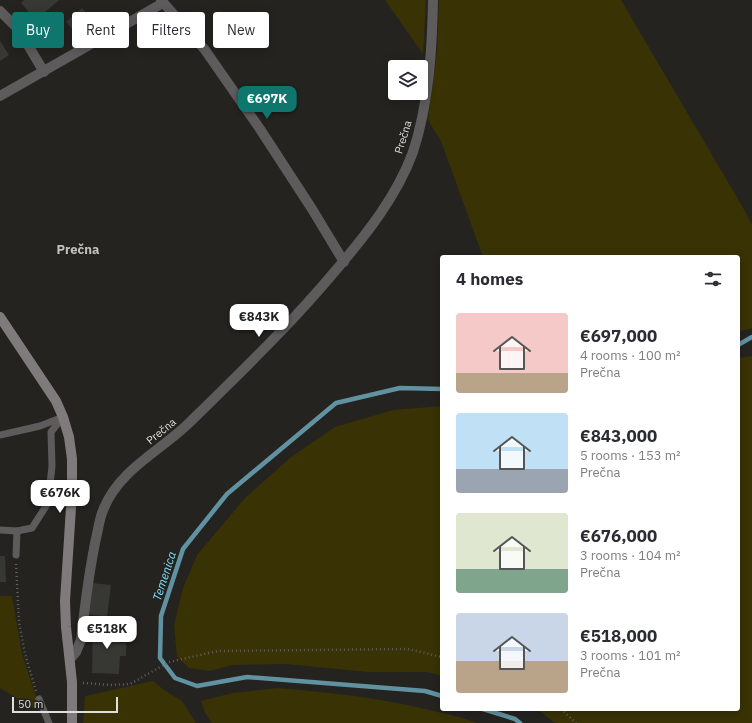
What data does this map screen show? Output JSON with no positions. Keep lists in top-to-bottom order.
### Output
{
  "streets": {
    "street": ["Prečna"]
  },
  "districts": ["Prečna"],
  "water": ["Temenica"],
  "scale_bar": "50 m",
  "page": {
    "chip": [
      "Buy",
      "Rent",
      "Filters",
      "New"
    ],
    "price": [
      "€697K",
      "€843K",
      "€676K",
      "€518K"
    ],
    "heading": "4 homes",
    "list": [
      {
        "name": "€697,000",
        "note": "4 rooms · 100 m² · Prečna"
      },
      {
        "name": "€843,000",
        "note": "5 rooms · 153 m² · Prečna"
      },
      {
        "name": "€676,000",
        "note": "3 rooms · 104 m² · Prečna"
      },
      {
        "name": "€518,000",
        "note": "3 rooms · 101 m² · Prečna"
      }
    ],
    "scale": "50 m"
  }
}
